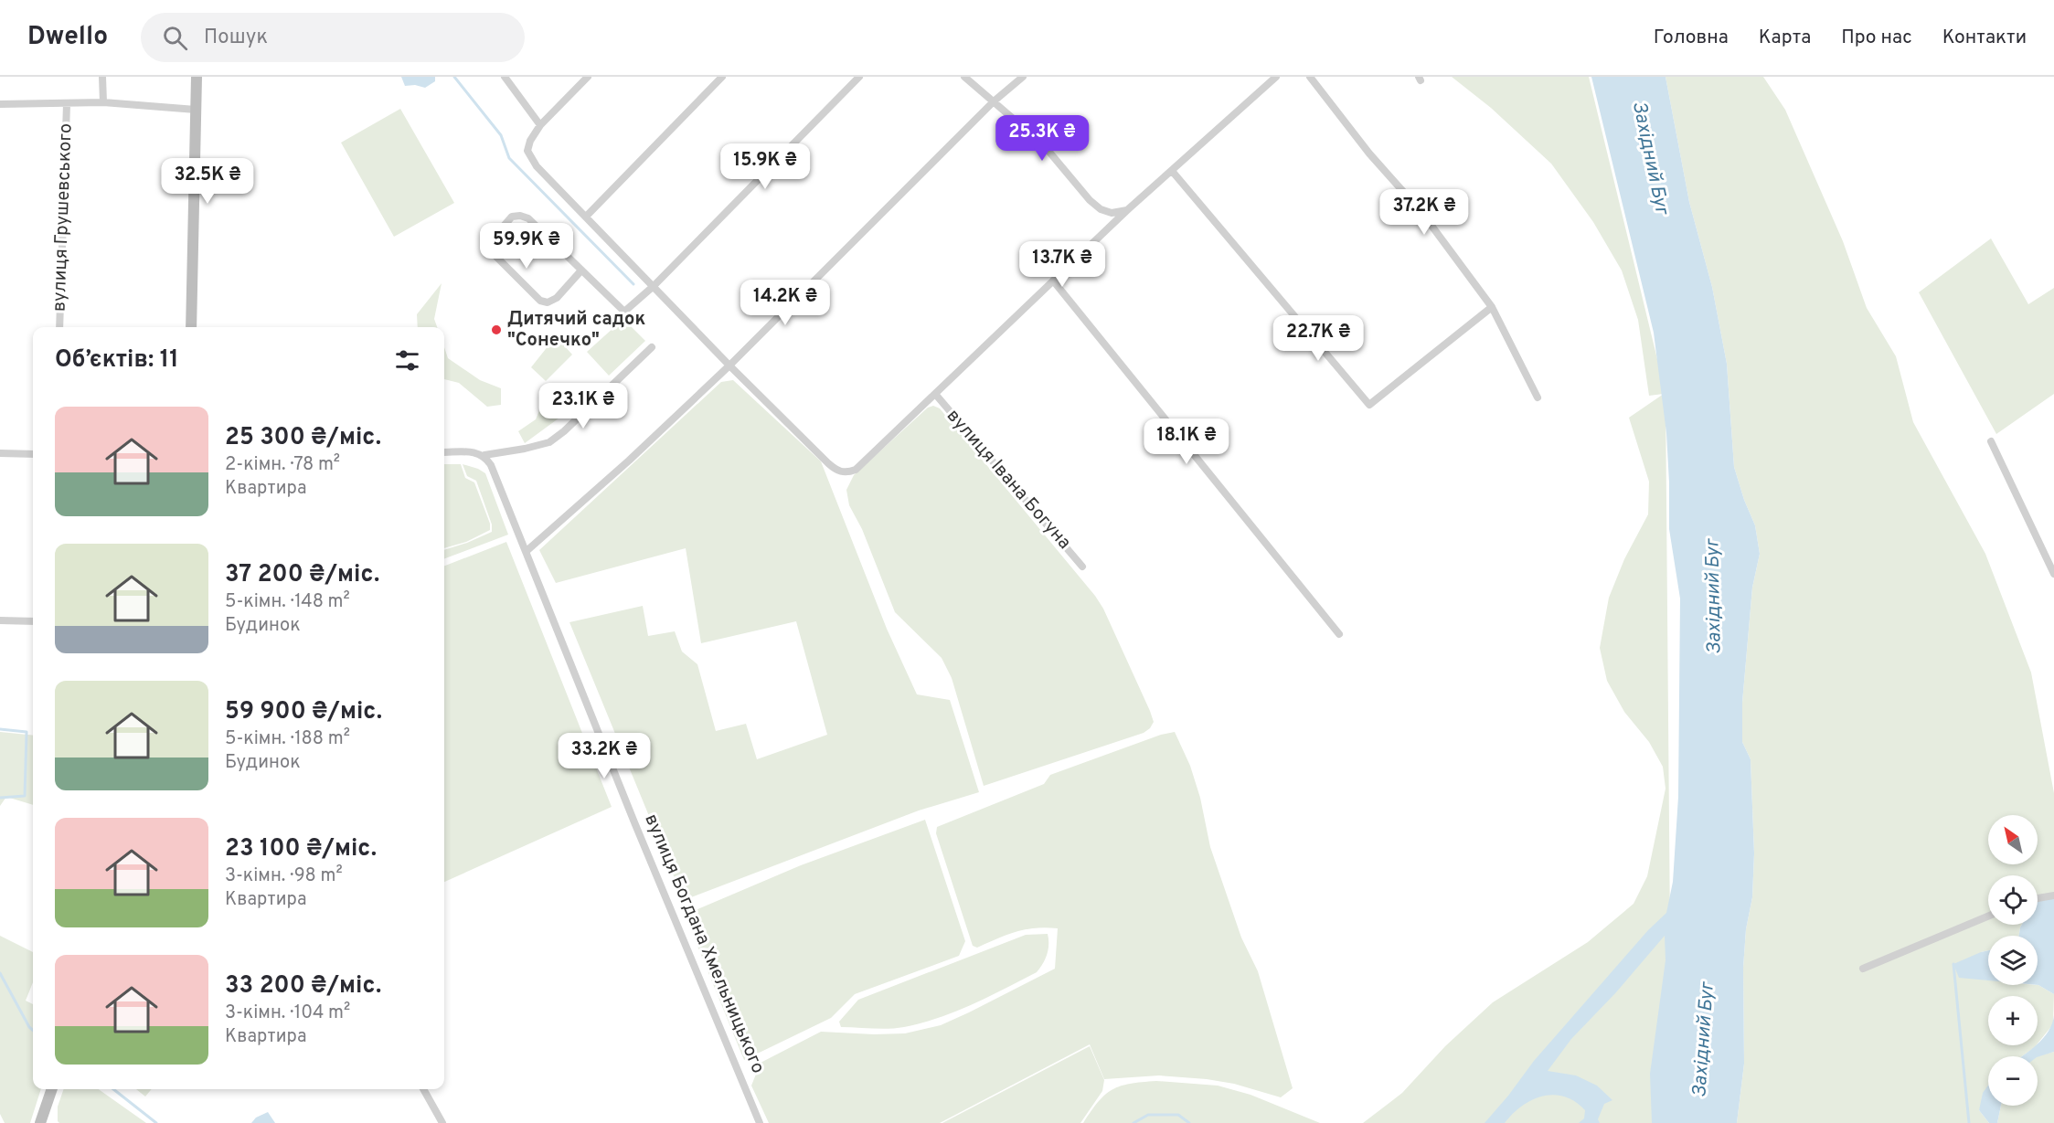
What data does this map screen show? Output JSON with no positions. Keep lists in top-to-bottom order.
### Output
{
  "streets": {
    "street": ["вулиця Грушевського", "вулиця Івана Богуна", "вулиця Богдана Хмельницького"]
  },
  "water": ["Західний Буг"],
  "places": ["Дитячий садок \"Сонечко\""],
  "north": "top left",
  "page": {
    "header": "Dwello",
    "search": "Пошук",
    "nav": [
      "Головна",
      "Карта",
      "Про нас",
      "Контакти"
    ],
    "price": [
      "25.3K ₴",
      "15.9K ₴",
      "32.5K ₴",
      "37.2K ₴",
      "59.9K ₴",
      "13.7K ₴",
      "14.2K ₴",
      "22.7K ₴",
      "23.1K ₴",
      "18.1K ₴",
      "33.2K ₴"
    ],
    "heading": "Об’єктів: 11",
    "list": [
      {
        "name": "25 300 ₴/міс.",
        "note": "2-кімн. · 78 m² · Квартира"
      },
      {
        "name": "37 200 ₴/міс.",
        "note": "5-кімн. · 148 m² · Будинок"
      },
      {
        "name": "59 900 ₴/міс.",
        "note": "5-кімн. · 188 m² · Будинок"
      },
      {
        "name": "23 100 ₴/міс.",
        "note": "3-кімн. · 98 m² · Квартира"
      },
      {
        "name": "33 200 ₴/міс.",
        "note": "3-кімн. · 104 m² · Квартира"
      }
    ],
    "map_buttons": ["+", "−"]
  }
}
